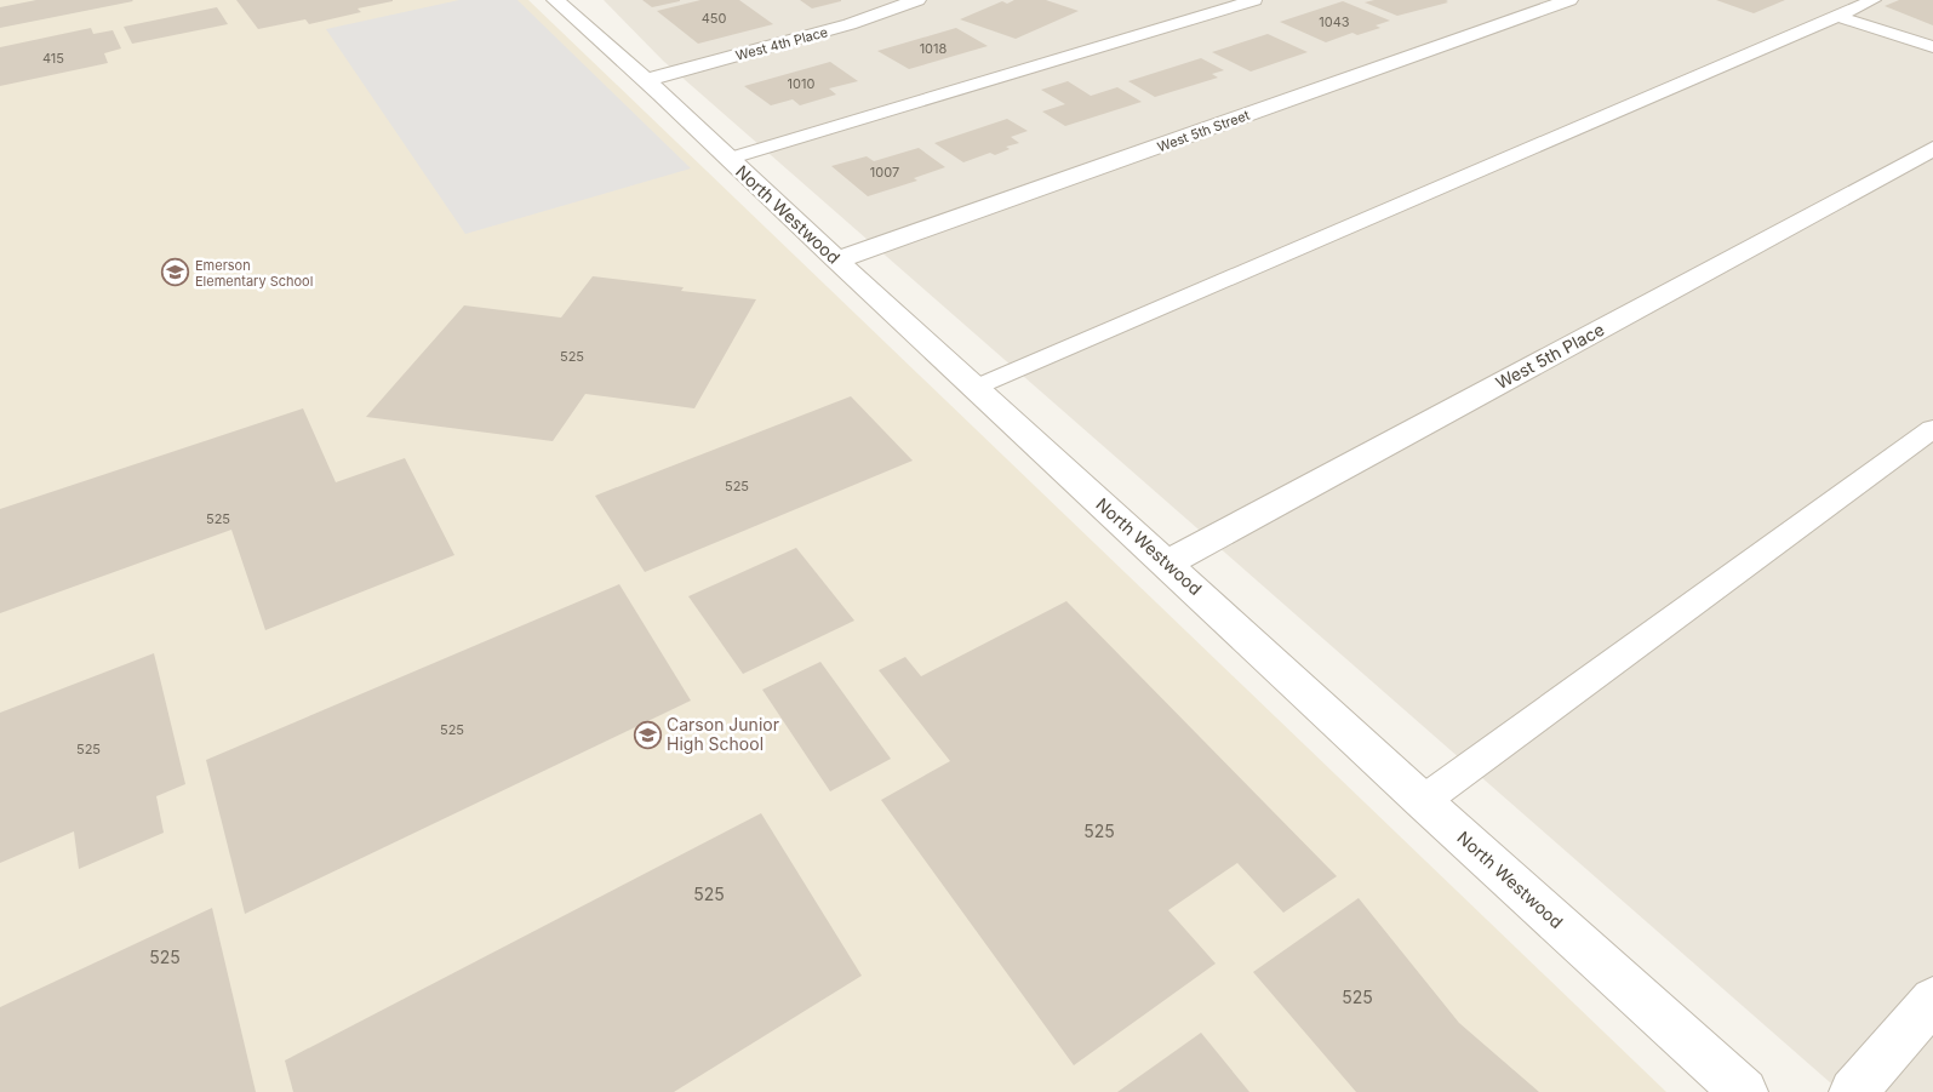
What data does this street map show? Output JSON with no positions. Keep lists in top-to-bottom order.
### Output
{
  "streets": {
    "street": [
      "West 4th Place",
      "West 5th Street",
      "North Westwood",
      "West 5th Place"
    ]
  },
  "crossings": [
    ["West 4th Place", "North Westwood"],
    ["West 5th Street", "North Westwood"],
    ["North Westwood", "West 5th Place"]
  ],
  "places": {
    "school or university": ["Emerson Elementary School", "Carson Junior High School"]
  },
  "house_numbers": [
    "450",
    "1043",
    "1018",
    "415",
    "1010",
    "1007",
    "525",
    "525",
    "525",
    "525",
    "525",
    "525",
    "525",
    "525",
    "525"
  ]
}
